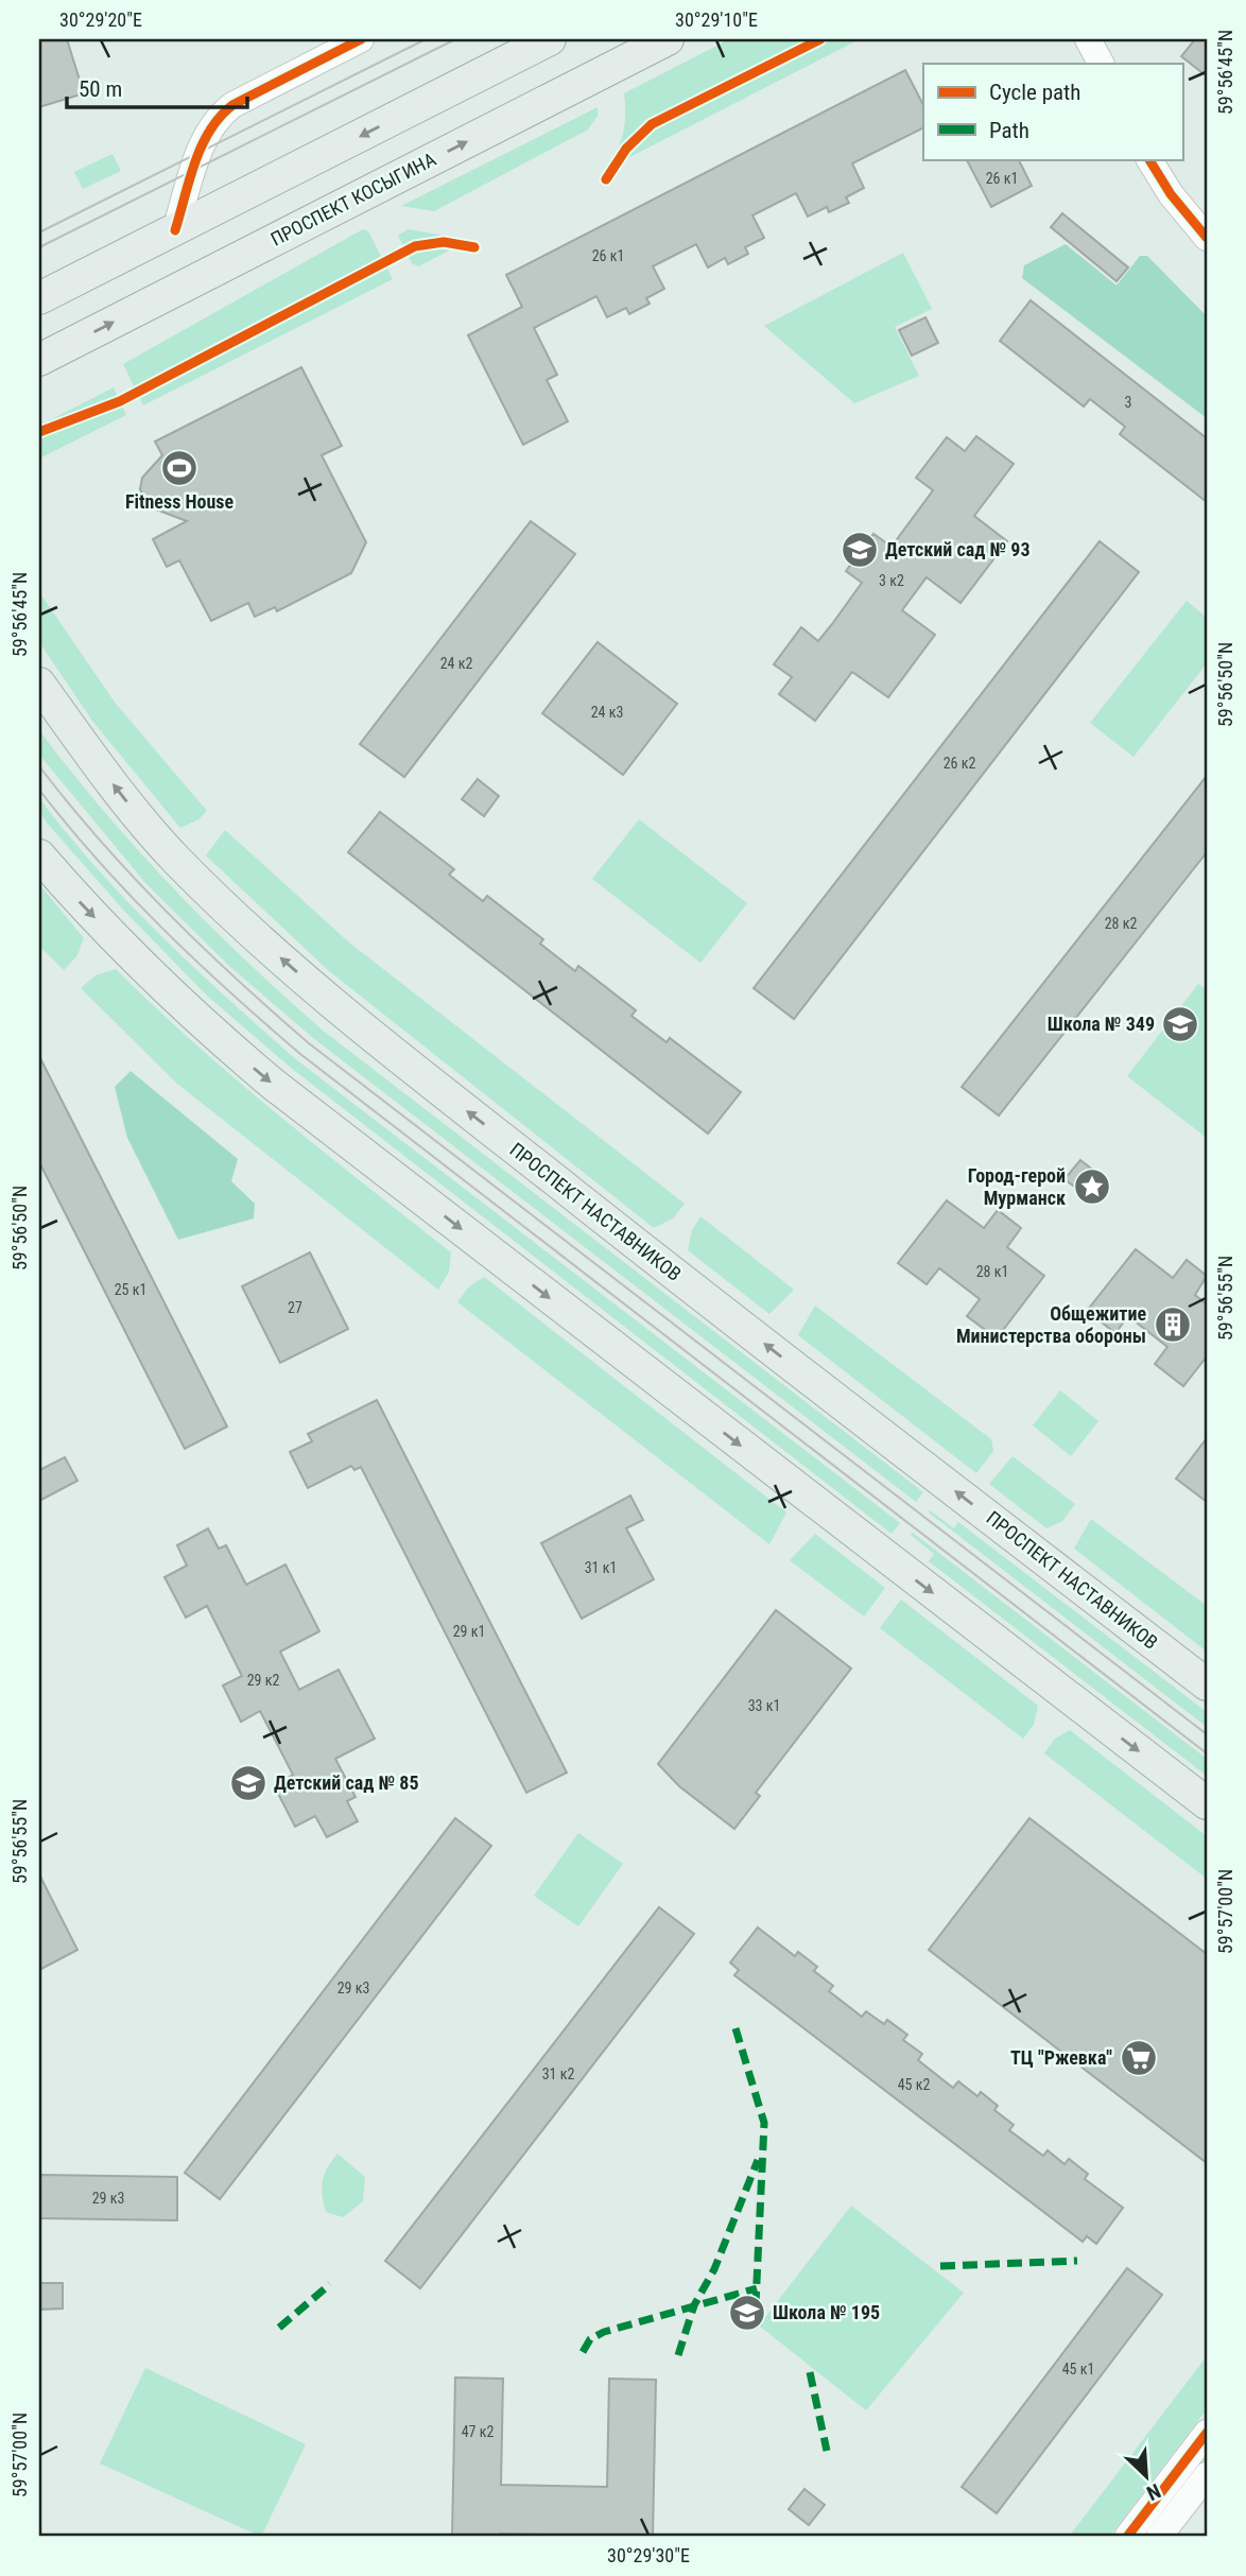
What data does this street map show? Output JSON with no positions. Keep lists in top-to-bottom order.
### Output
{
  "streets": {
    "main road": ["ПРОСПЕКТ КОСЫГИНА", "ПРОСПЕКТ НАСТАВНИКОВ"]
  },
  "places": {
    "sports": ["Fitness House"],
    "school or university": [
      "Детский сад № 93",
      "Школа № 349",
      "Детский сад № 85",
      "Школа № 195"
    ],
    "place": ["Город-герой Мурманск"],
    "building": ["Общежитие Министерства обороны"],
    "supermarket": ["ТЦ \"Ржевка\""]
  },
  "house_numbers": [
    "26 к1",
    "26 к1",
    "3",
    "3 к2",
    "24 к2",
    "24 к3",
    "26 к2",
    "28 к2",
    "28 к1",
    "25 к1",
    "27",
    "31 к1",
    "29 к1",
    "29 к2",
    "33 к1",
    "29 к3",
    "31 к2",
    "45 к2",
    "29 к3",
    "45 к1",
    "47 к2"
  ],
  "legend": ["Cycle path", "Path"],
  "scale_bar": "50 m",
  "north": "bottom right",
  "coordinates": [
    "30°29'20\"E",
    "30°29'10\"E",
    "59°56'45\"N",
    "59°56'50\"N",
    "59°56'55\"N",
    "59°57'00\"N",
    "30°29'30\"E"
  ]
}
